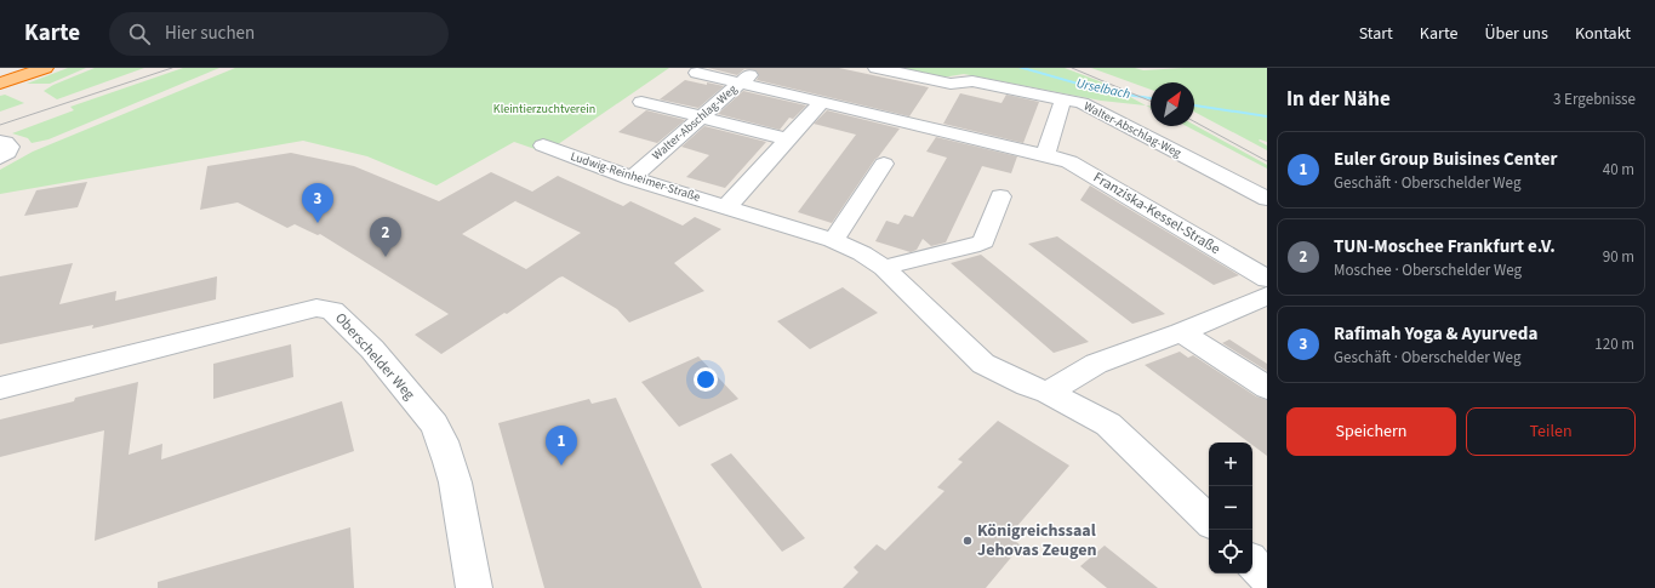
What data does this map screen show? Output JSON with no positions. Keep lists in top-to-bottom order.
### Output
{
  "streets": {
    "street": [
      "Walter-Abschlag-Weg",
      "Ludwig-Reinheimer-Straße",
      "Franziska-Kessel-Straße",
      "Oberschelder Weg"
    ]
  },
  "crossings": [
    ["Walter-Abschlag-Weg", "Ludwig-Reinheimer-Straße"],
    ["Walter-Abschlag-Weg", "Franziska-Kessel-Straße"]
  ],
  "water": ["Urselbach"],
  "parks": ["Kleintierzuchtverein"],
  "places": ["Königreichssaal Jehovas Zeugen"],
  "north": "top right",
  "page": {
    "header": "Karte",
    "search": "Hier suchen",
    "nav": [
      "Start",
      "Karte",
      "Über uns",
      "Kontakt"
    ],
    "heading": ["In der Nähe", "3 Ergebnisse"],
    "list": [
      {
        "mark": "1",
        "name": "Euler Group Buisines Center",
        "note": "Geschäft · Oberschelder Weg",
        "value": "40 m"
      },
      {
        "mark": "2",
        "name": "TUN-Moschee Frankfurt e.V.",
        "note": "Moschee · Oberschelder Weg",
        "value": "90 m"
      },
      {
        "mark": "3",
        "name": "Rafimah Yoga & Ayurveda",
        "note": "Geschäft · Oberschelder Weg",
        "value": "120 m"
      }
    ],
    "pins": ["3", "2", "1"],
    "buttons": ["Speichern", "Teilen"],
    "map_buttons": ["+", "−"]
  }
}
